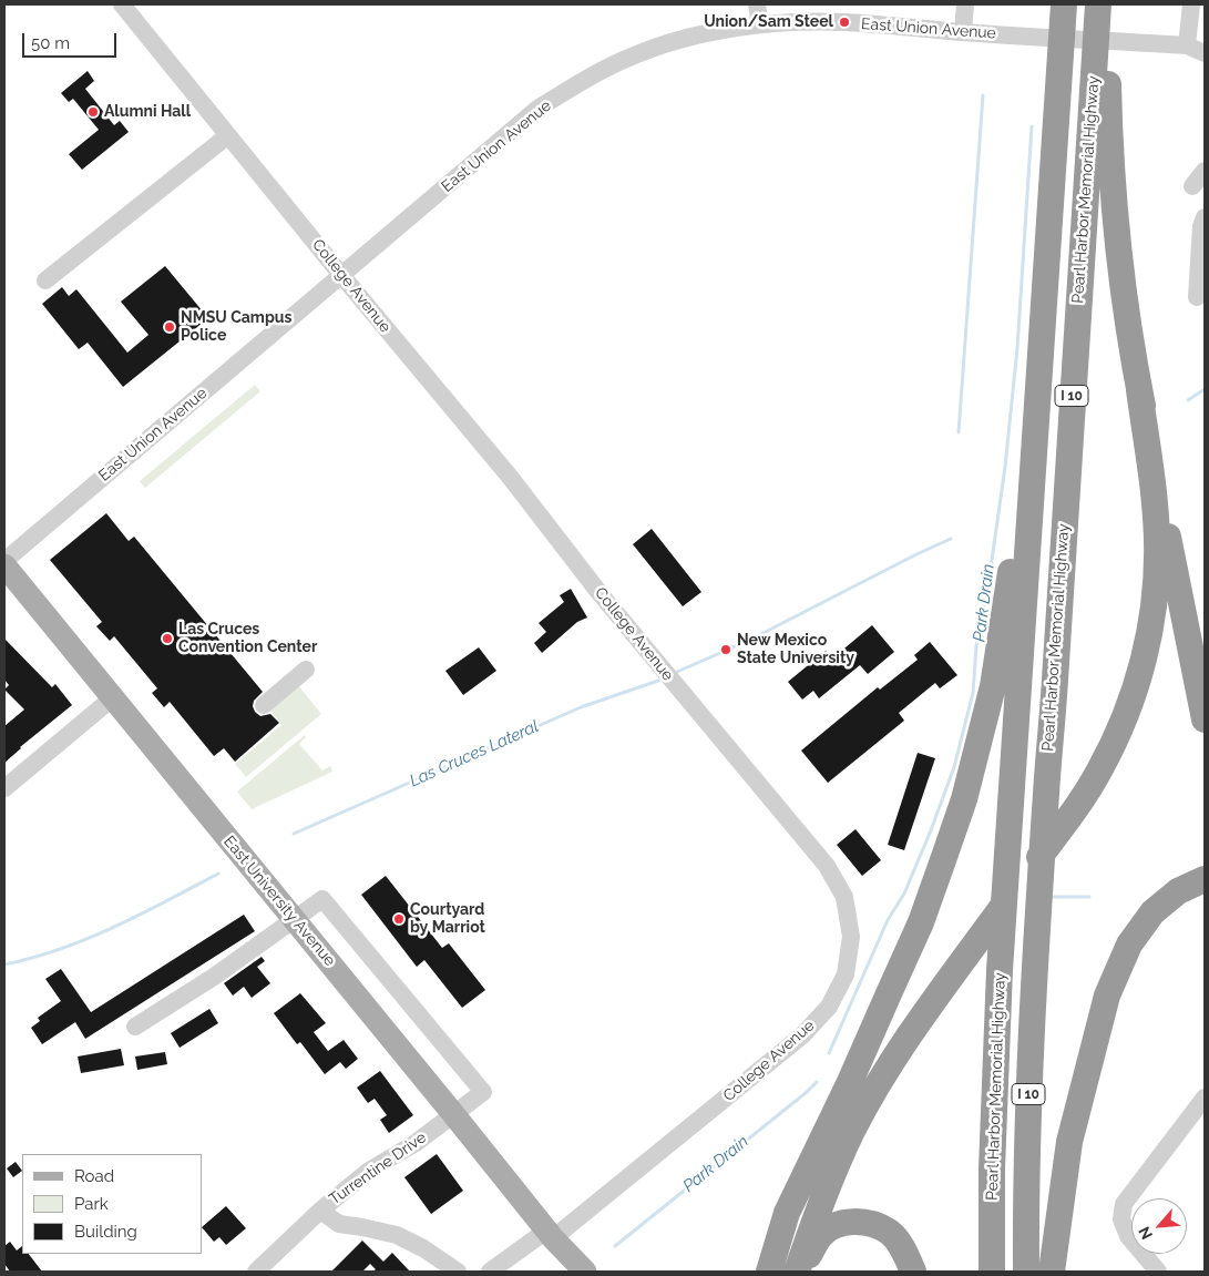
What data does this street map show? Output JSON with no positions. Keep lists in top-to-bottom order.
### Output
{
  "streets": {
    "highway": ["Pearl Harbor Memorial Highway", "I 10"],
    "main road": ["East University Avenue"],
    "street": ["East Union Avenue", "College Avenue", "Turrentine Drive"]
  },
  "crossings": [
    ["East Union Avenue", "College Avenue"],
    ["College Avenue", "East University Avenue"],
    ["East University Avenue", "Turrentine Drive"]
  ],
  "water": ["Park Drain", "Las Cruces Lateral"],
  "places": [
    "Union/Sam Steel",
    "Alumni Hall",
    "NMSU Campus Police",
    "Las Cruces Convention Center",
    "New Mexico State University",
    "Courtyard by Marriot"
  ],
  "legend": ["Road", "Park", "Building"],
  "scale_bar": "50 m",
  "north": "bottom left"
}
